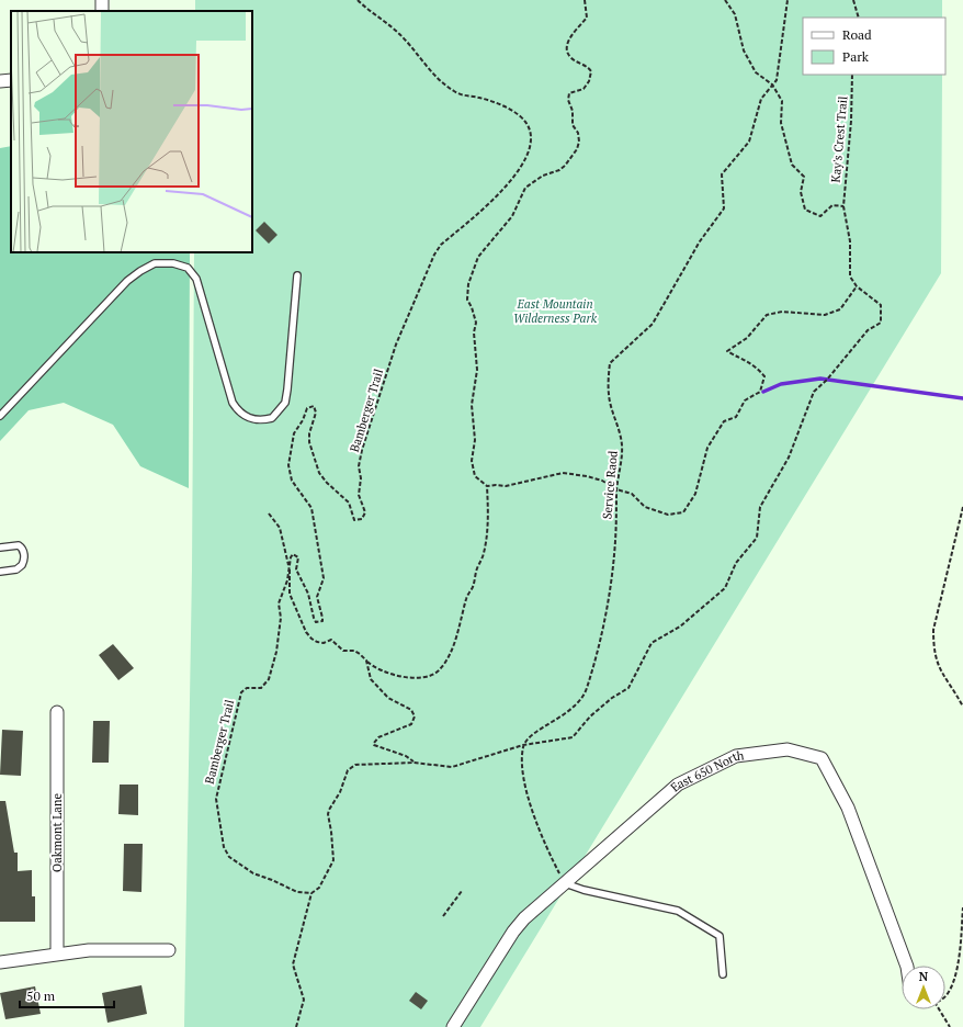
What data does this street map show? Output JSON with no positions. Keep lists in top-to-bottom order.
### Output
{
  "streets": {
    "street": ["East 650 North", "Oakmont Lane"],
    "path": ["Kay's Crest Trail", "Bamberger Trail", "Service Raod"]
  },
  "parks": ["East Mountain Wilderness Park"],
  "legend": ["Road", "Park"],
  "scale_bar": "50 m",
  "north": "top"
}
